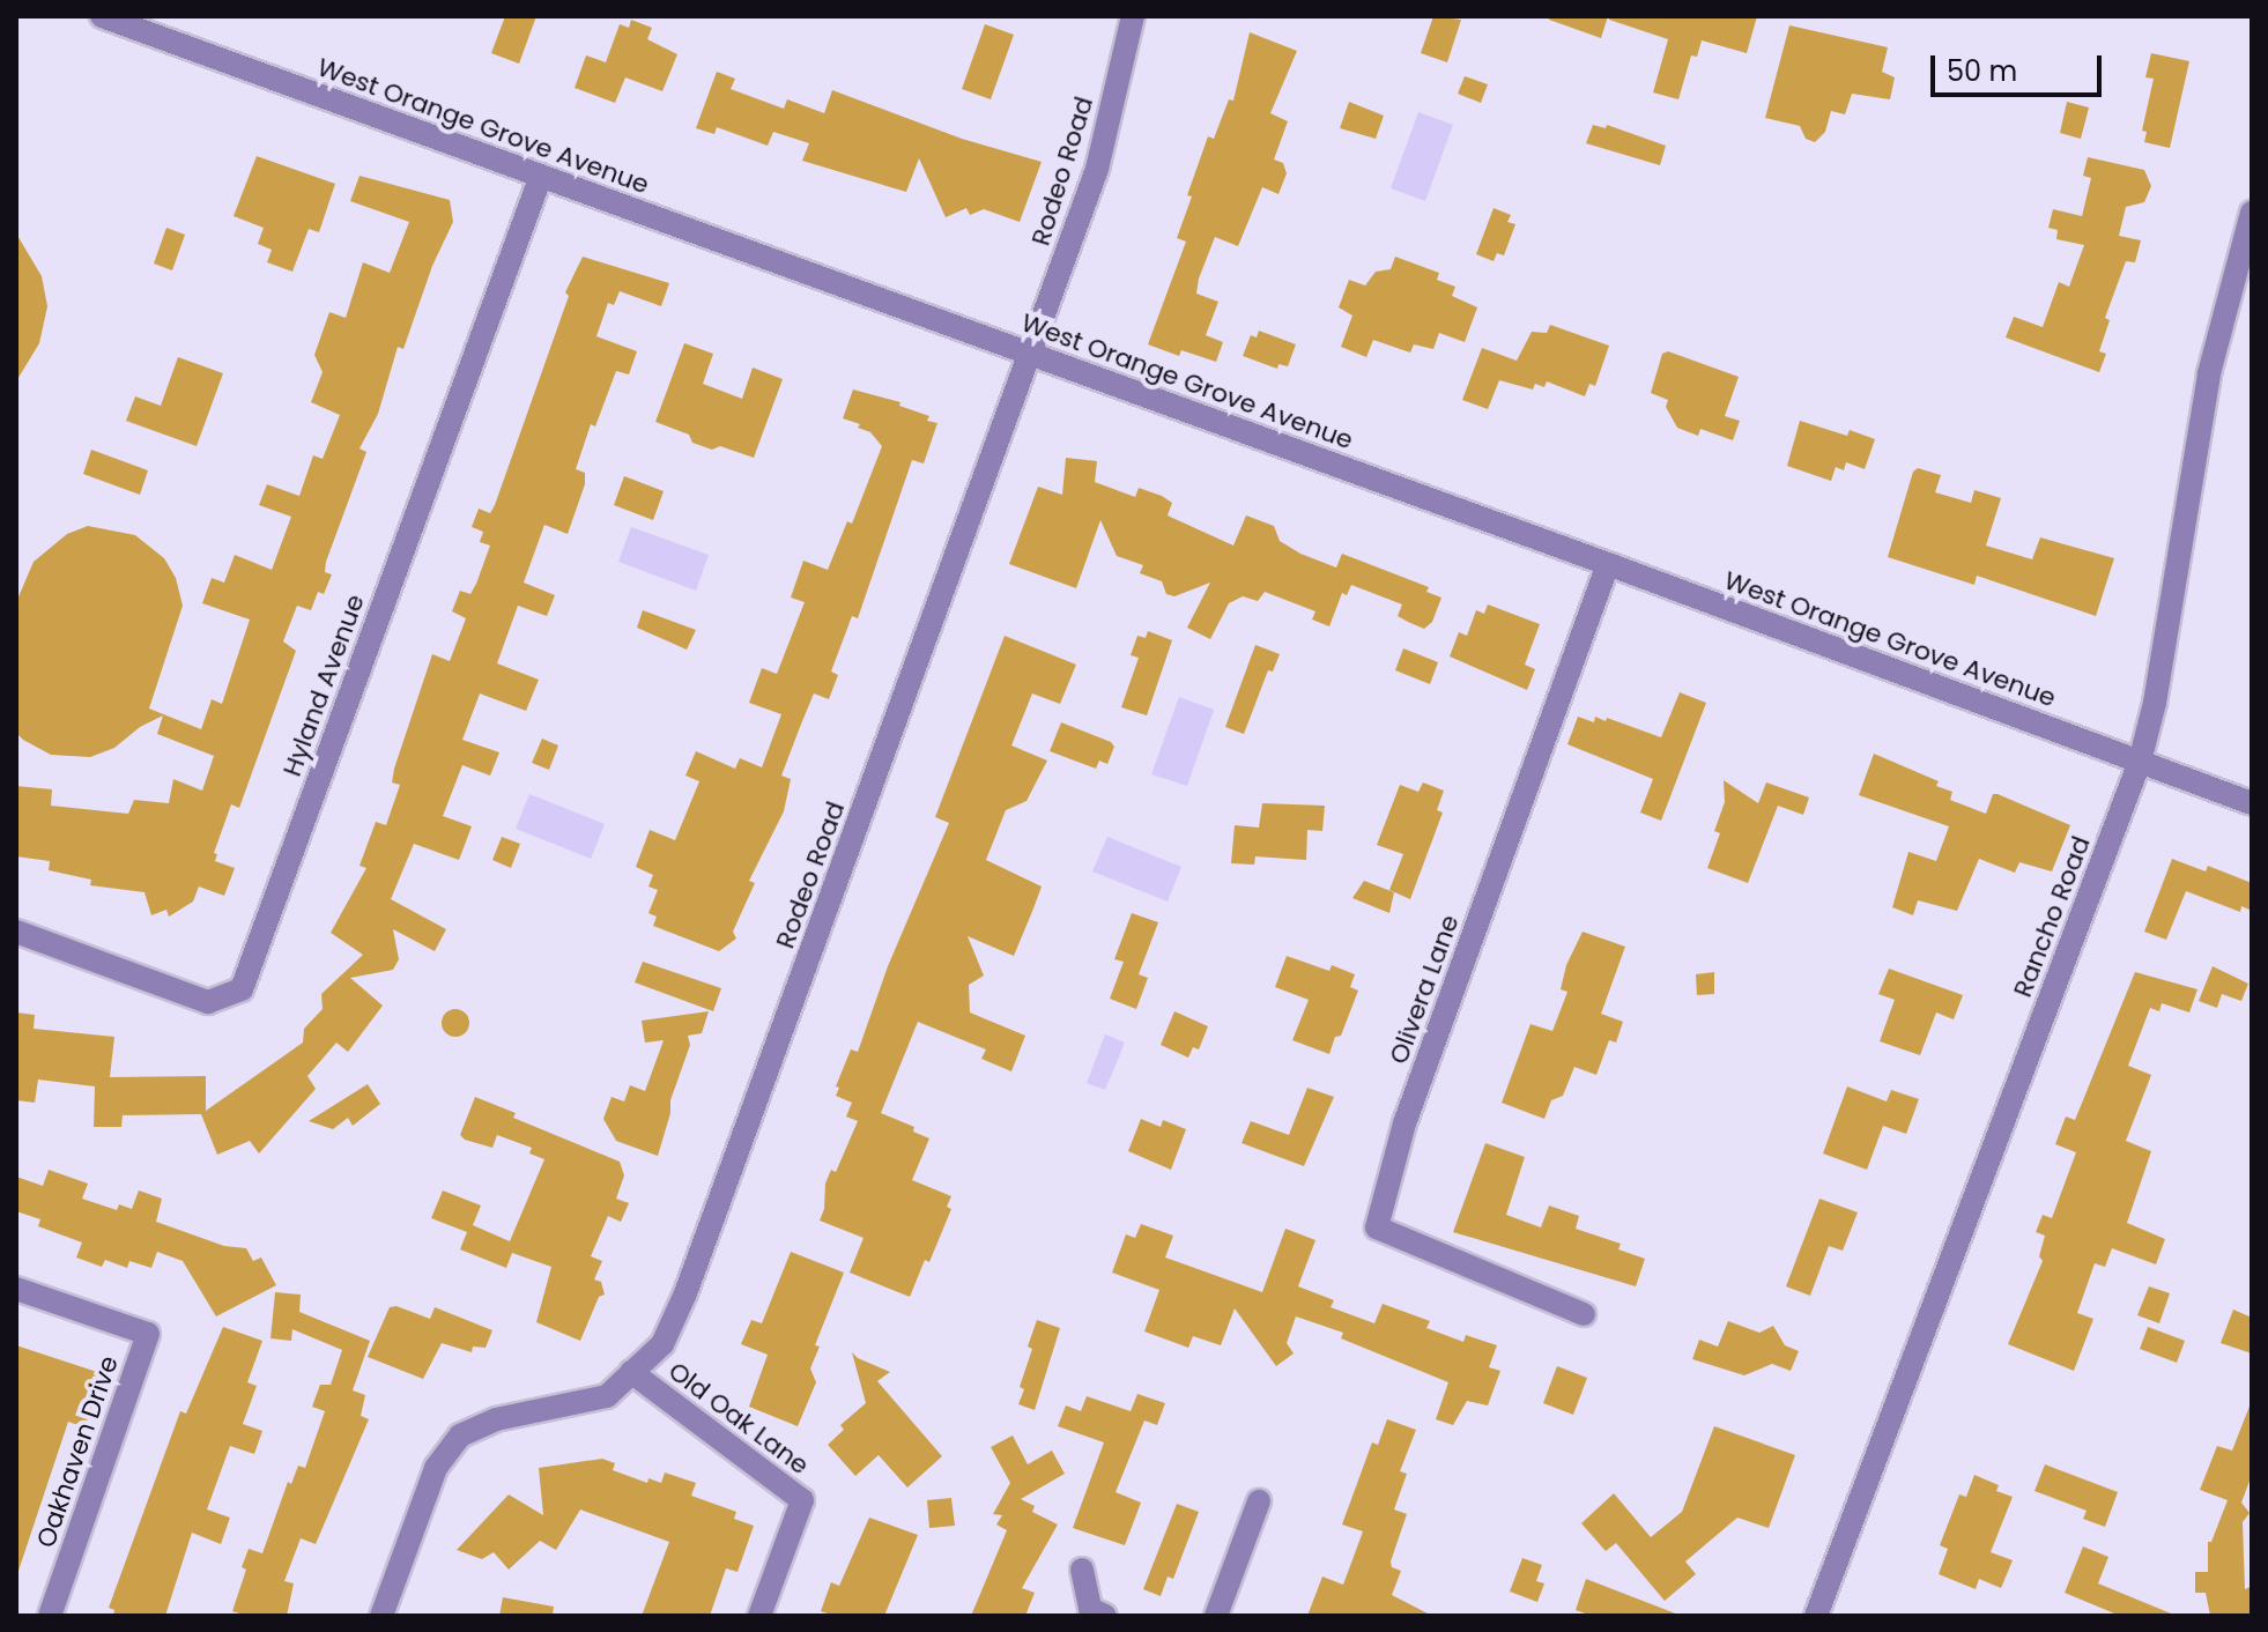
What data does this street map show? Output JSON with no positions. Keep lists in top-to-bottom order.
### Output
{
  "streets": {
    "street": [
      "West Orange Grove Avenue",
      "Rodeo Road",
      "Hyland Avenue",
      "Rancho Road",
      "Olivera Lane",
      "Old Oak Lane",
      "Oakhaven Drive"
    ]
  },
  "crossings": [
    ["West Orange Grove Avenue", "Rodeo Road"],
    ["West Orange Grove Avenue", "Hyland Avenue"],
    ["West Orange Grove Avenue", "Rancho Road"],
    ["West Orange Grove Avenue", "Olivera Lane"],
    ["Rodeo Road", "Old Oak Lane"]
  ],
  "scale_bar": "50 m"
}
